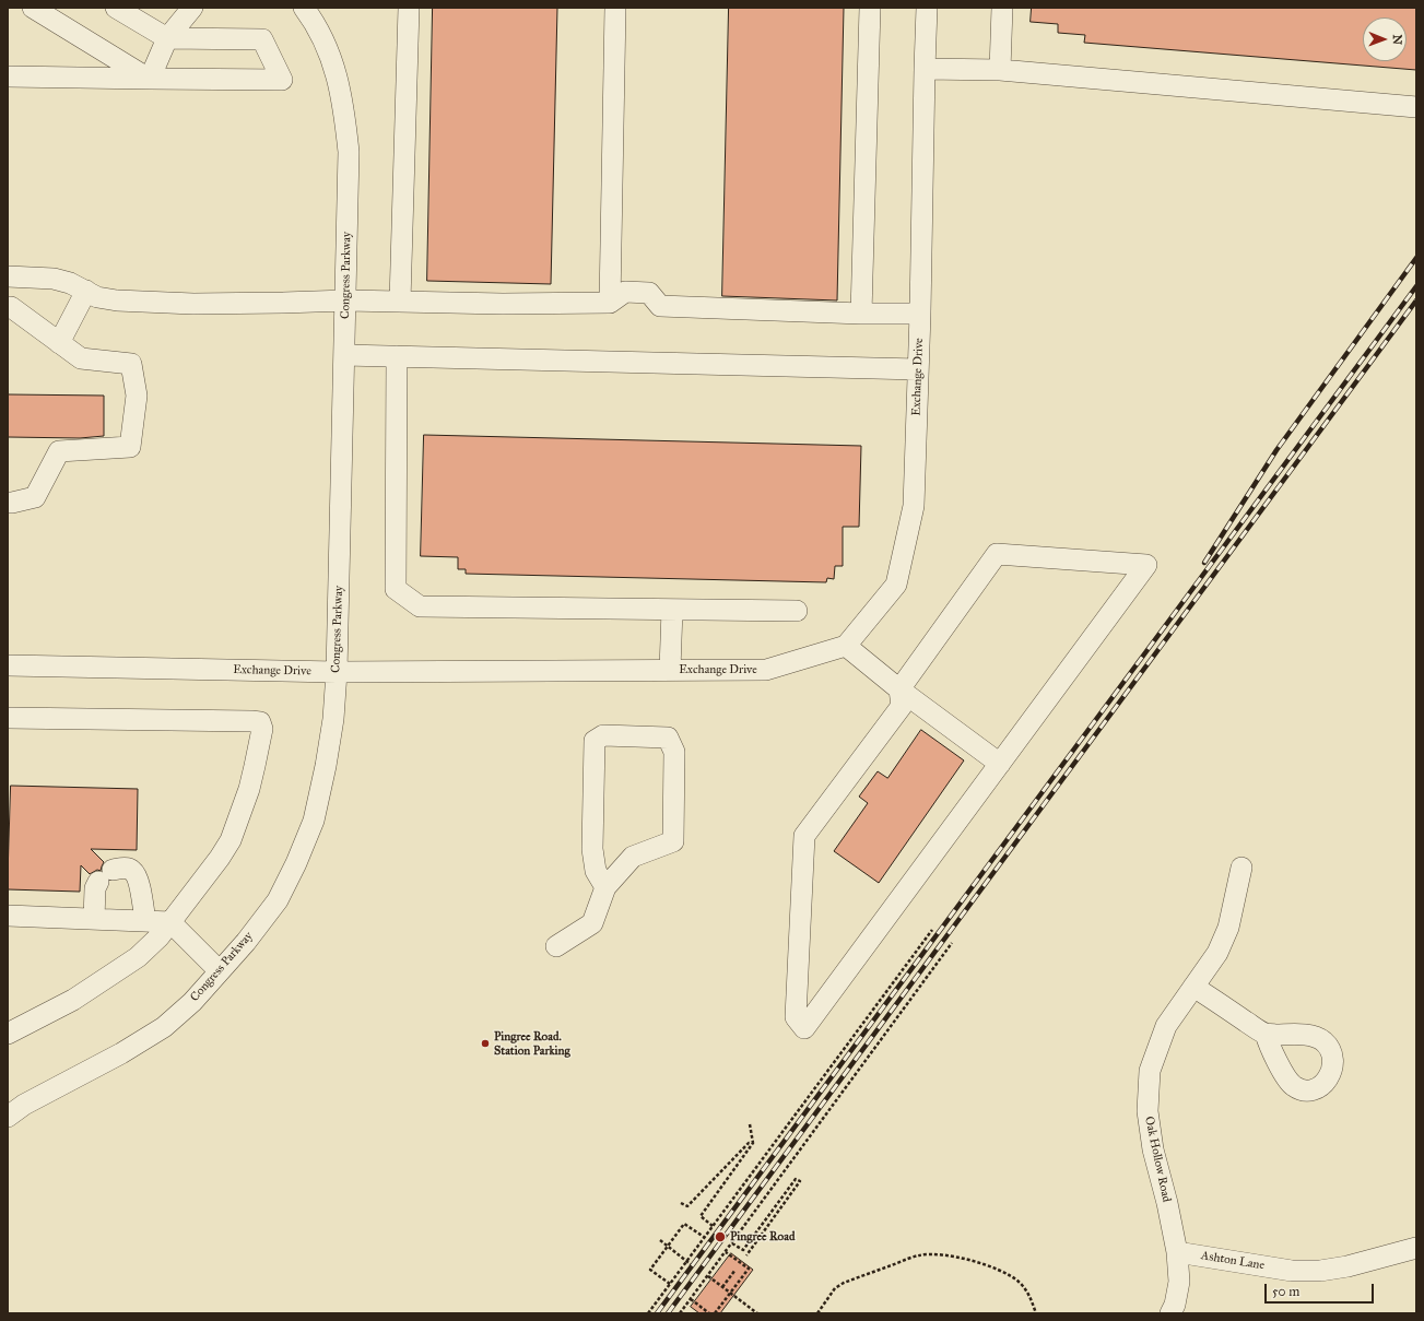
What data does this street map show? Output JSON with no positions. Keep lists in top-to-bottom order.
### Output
{
  "streets": {
    "street": [
      "Congress Parkway",
      "Exchange Drive",
      "Oak Hollow Road",
      "Ashton Lane"
    ]
  },
  "crossings": [
    ["Congress Parkway", "Exchange Drive"],
    ["Oak Hollow Road", "Ashton Lane"]
  ],
  "places": ["Pingree Road. Station Parking", "Pingree Road"],
  "scale_bar": "50 m",
  "north": "right"
}
